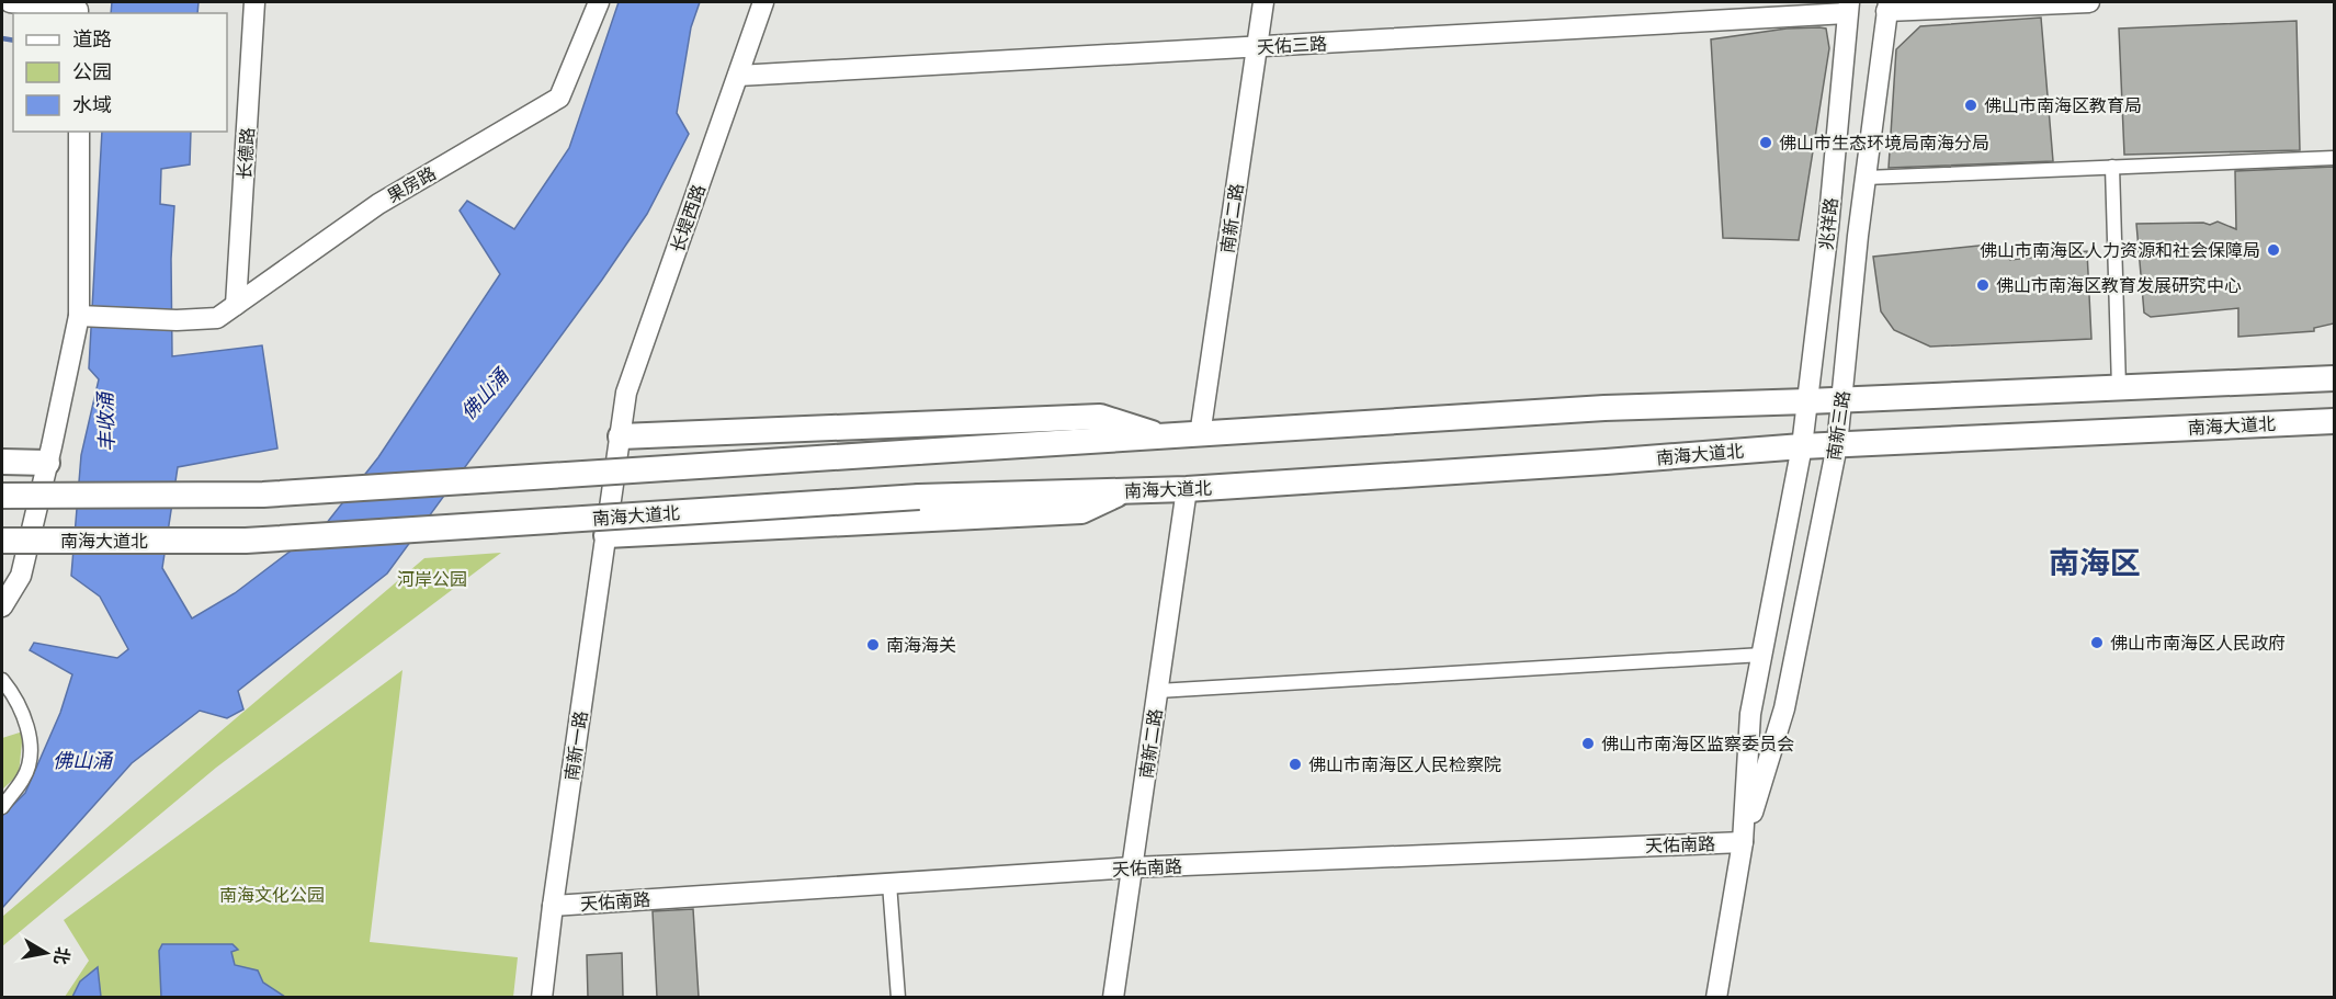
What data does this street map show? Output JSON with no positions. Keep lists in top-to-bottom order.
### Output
{
  "streets": {
    "highway": ["南海大道北"],
    "street": [
      "天佑三路",
      "长德路",
      "果房路",
      "长堤西路",
      "南新二路",
      "兆祥路",
      "南新三路",
      "南新一路",
      "天佑南路"
    ]
  },
  "crossings": [
    ["天佑三路", "长堤西路"],
    ["天佑三路", "南新二路"],
    ["天佑三路", "兆祥路"],
    ["长德路", "果房路"],
    ["长堤西路", "南新一路"],
    ["南新二路", "南海大道北"],
    ["南新二路", "天佑南路"],
    ["兆祥路", "南新三路"],
    ["兆祥路", "南海大道北"],
    ["南新三路", "南海大道北"],
    ["南新三路", "天佑南路"],
    ["南新一路", "天佑南路"]
  ],
  "districts": ["南海区"],
  "water": ["佛山涌", "丰收涌"],
  "parks": ["河岸公园", "南海文化公园"],
  "places": [
    "佛山市南海区教育局",
    "佛山市生态环境局南海分局",
    "佛山市南海区人力资源和社会保障局",
    "佛山市南海区教育发展研究中心",
    "佛山市南海区人民政府",
    "南海海关",
    "佛山市南海区监察委员会",
    "佛山市南海区人民检察院"
  ],
  "legend": ["道路", "公园", "水域"],
  "north": "right"
}
